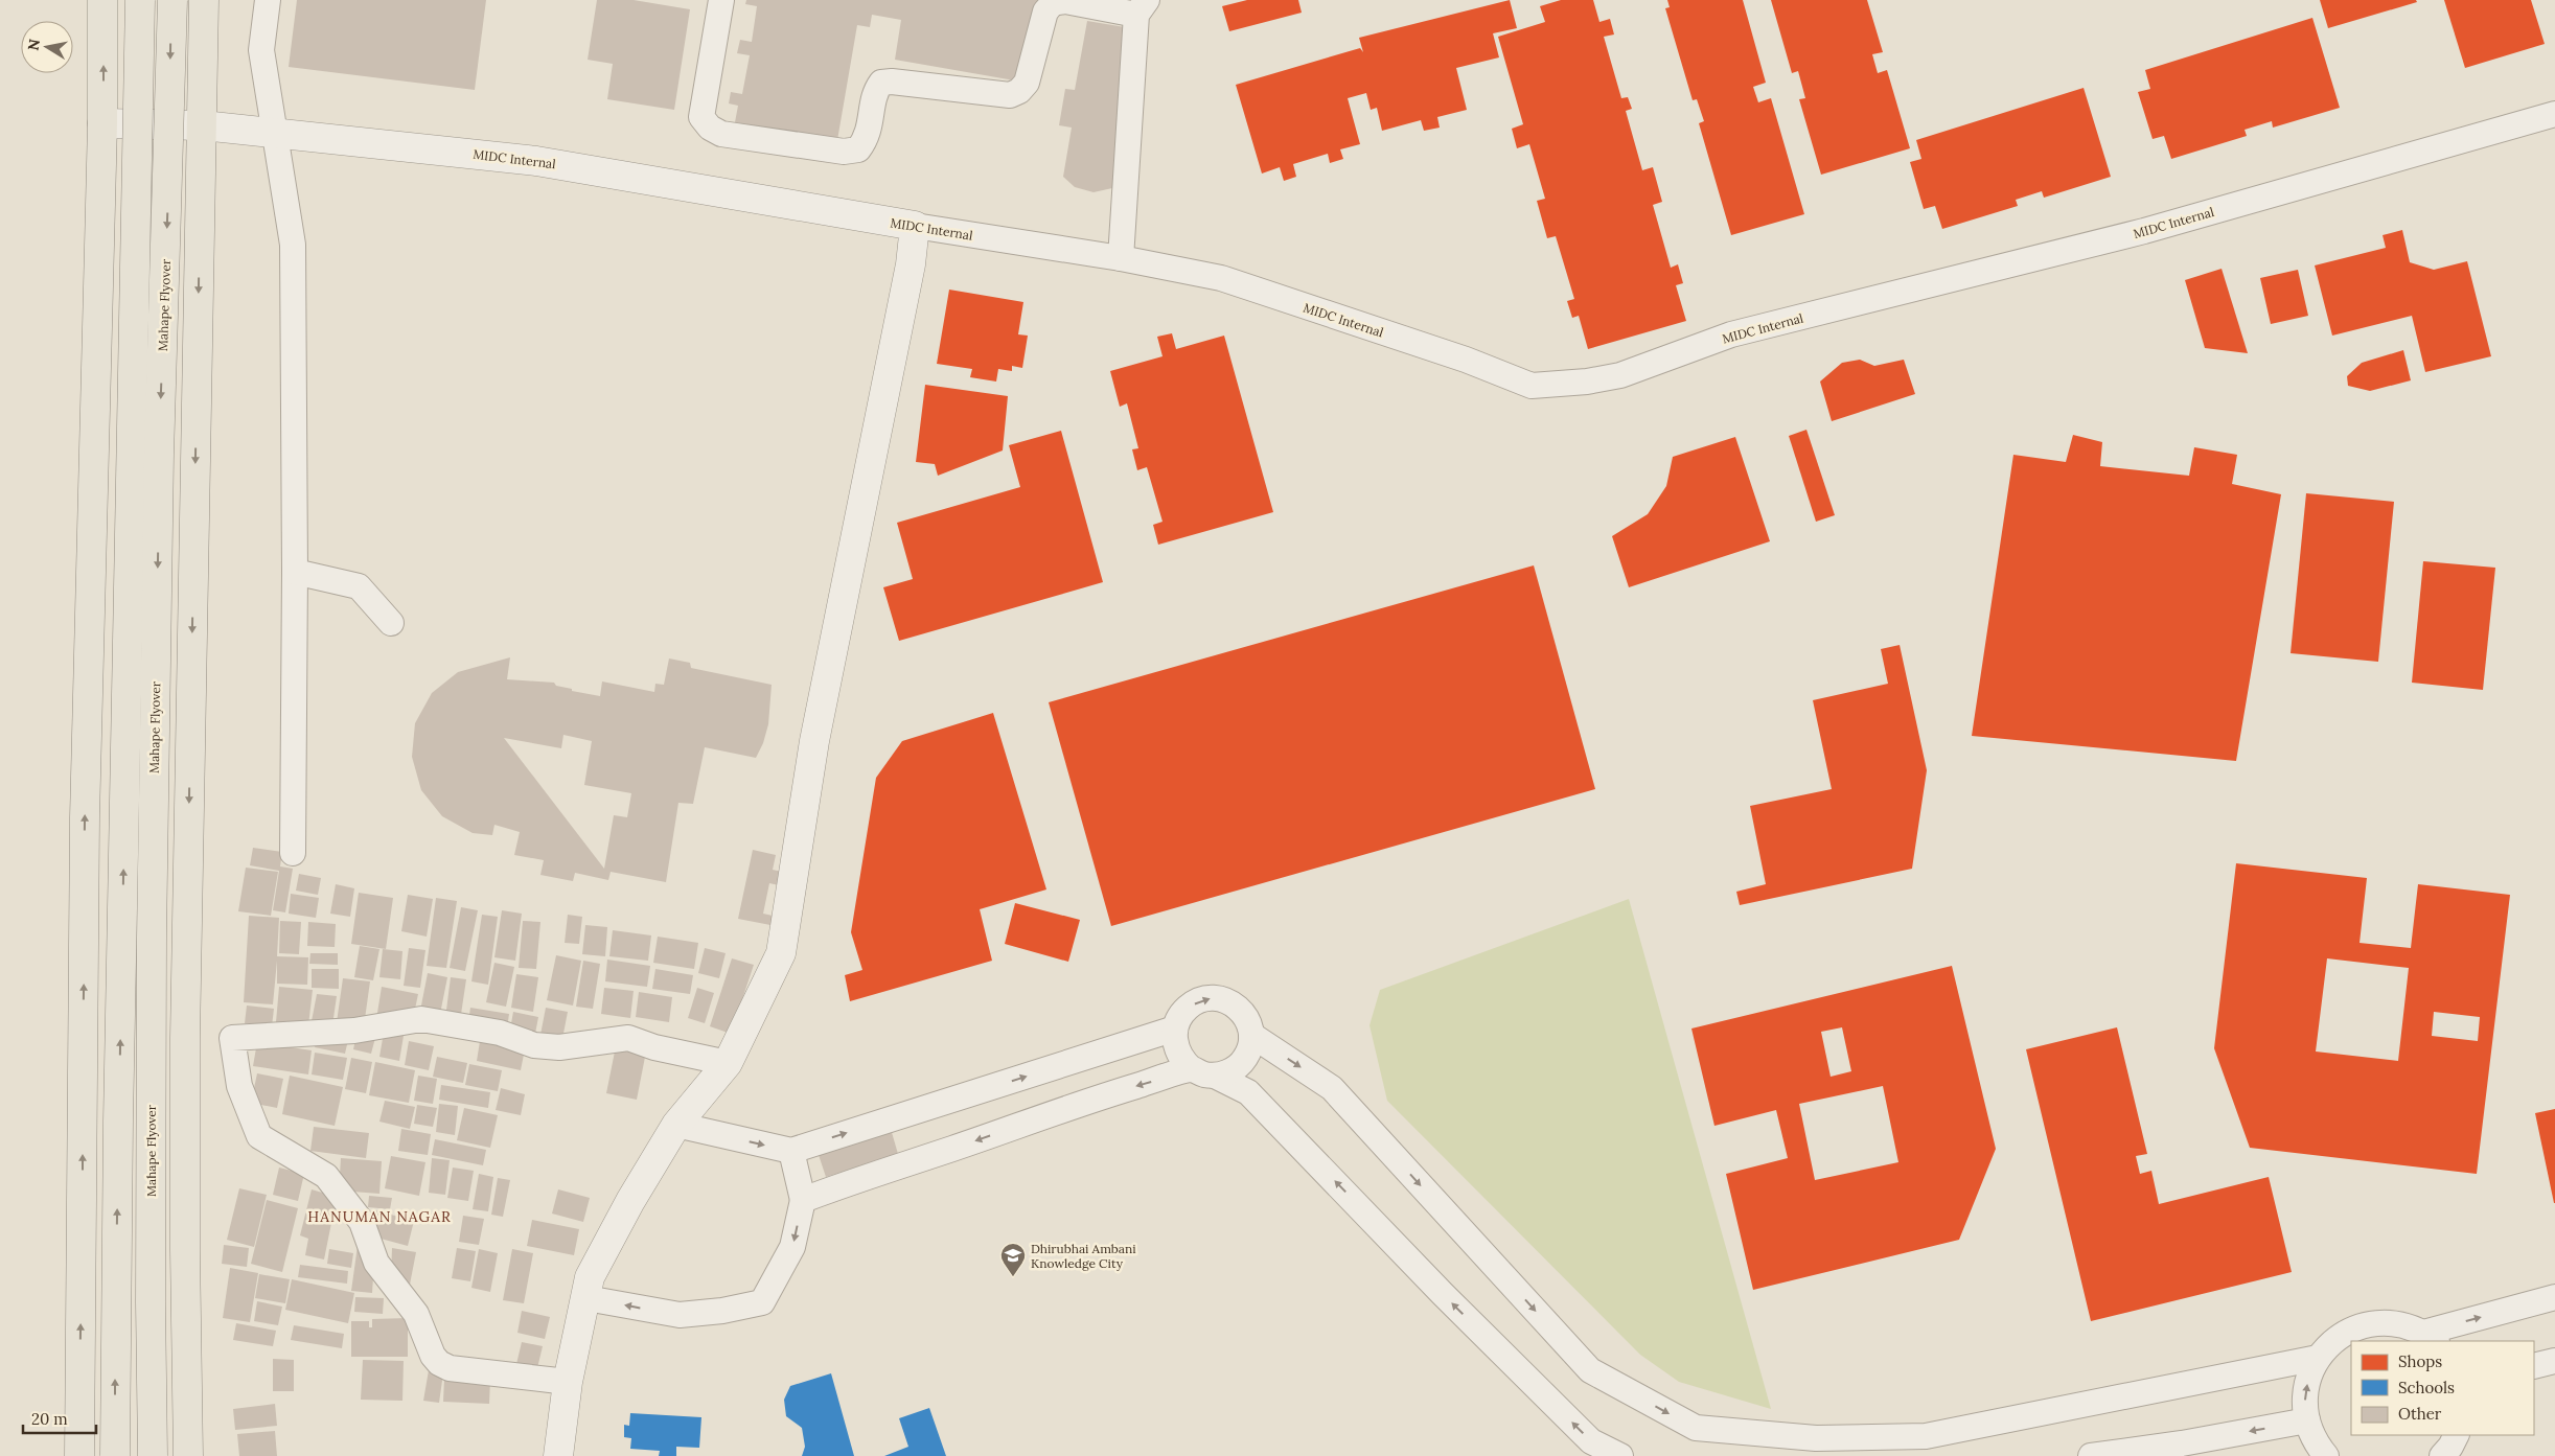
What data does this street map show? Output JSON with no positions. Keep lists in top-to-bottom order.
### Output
{
  "streets": {
    "main road": ["Mahape Flyover"],
    "street": ["MIDC Internal"]
  },
  "districts": ["HANUMAN NAGAR"],
  "places": {
    "school or university": ["Dhirubhai Ambani Knowledge City"]
  },
  "legend": ["Shops", "Schools", "Other"],
  "scale_bar": "20 m",
  "north": "left"
}
